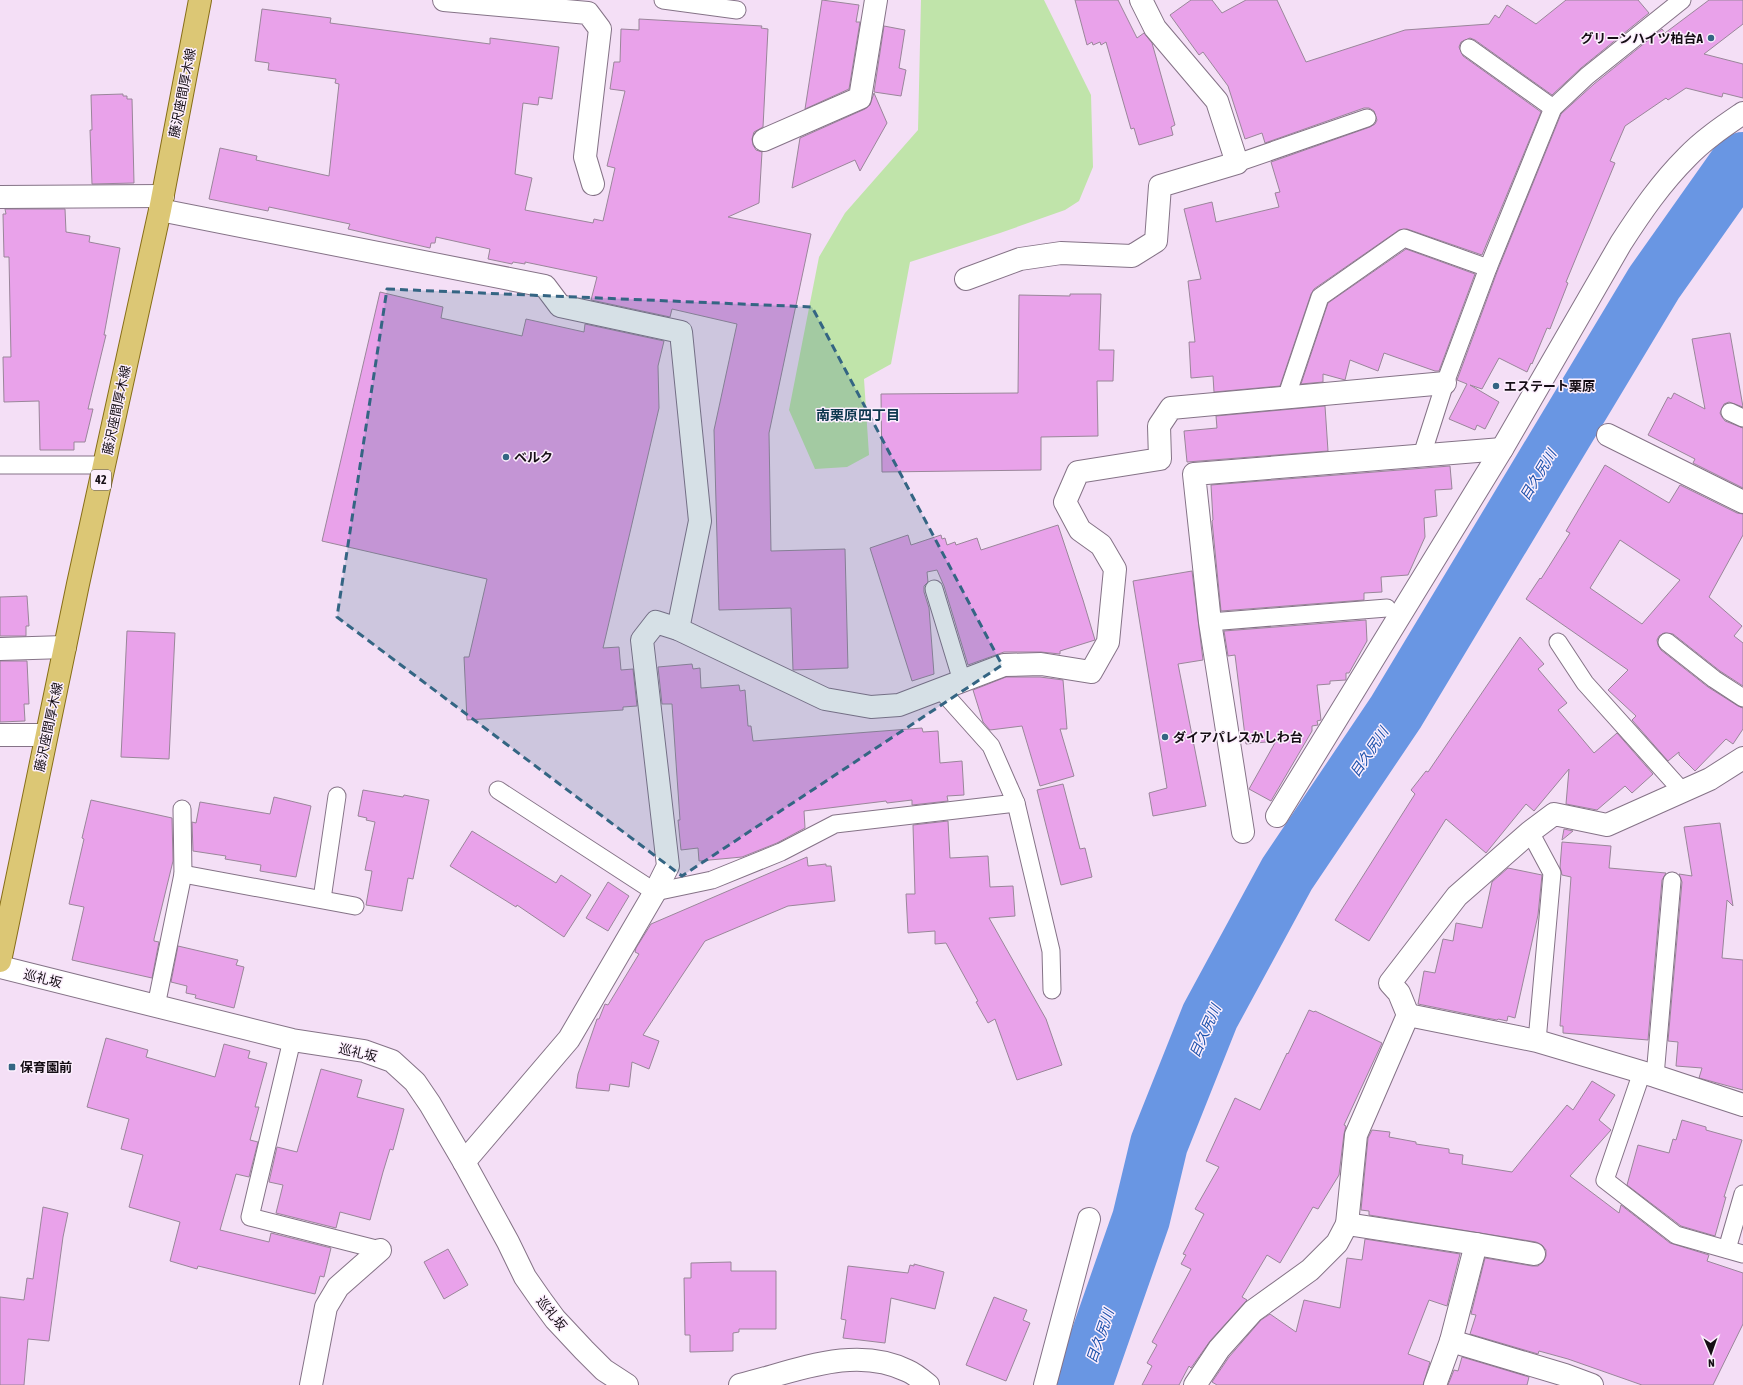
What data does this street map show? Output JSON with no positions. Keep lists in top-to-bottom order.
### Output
{
  "streets": {
    "main road": ["藤沢座間厚木線", "42"],
    "street": ["巡礼坂"]
  },
  "districts": ["南栗原四丁目"],
  "water": ["目久尻川"],
  "places": {
    "other": [
      "グリーンハイツ柏台A",
      "エステート栗原",
      "ベルク",
      "ダイアパレスかしわ台"
    ],
    "transit": ["保育園前"]
  },
  "north": "bottom"
}
